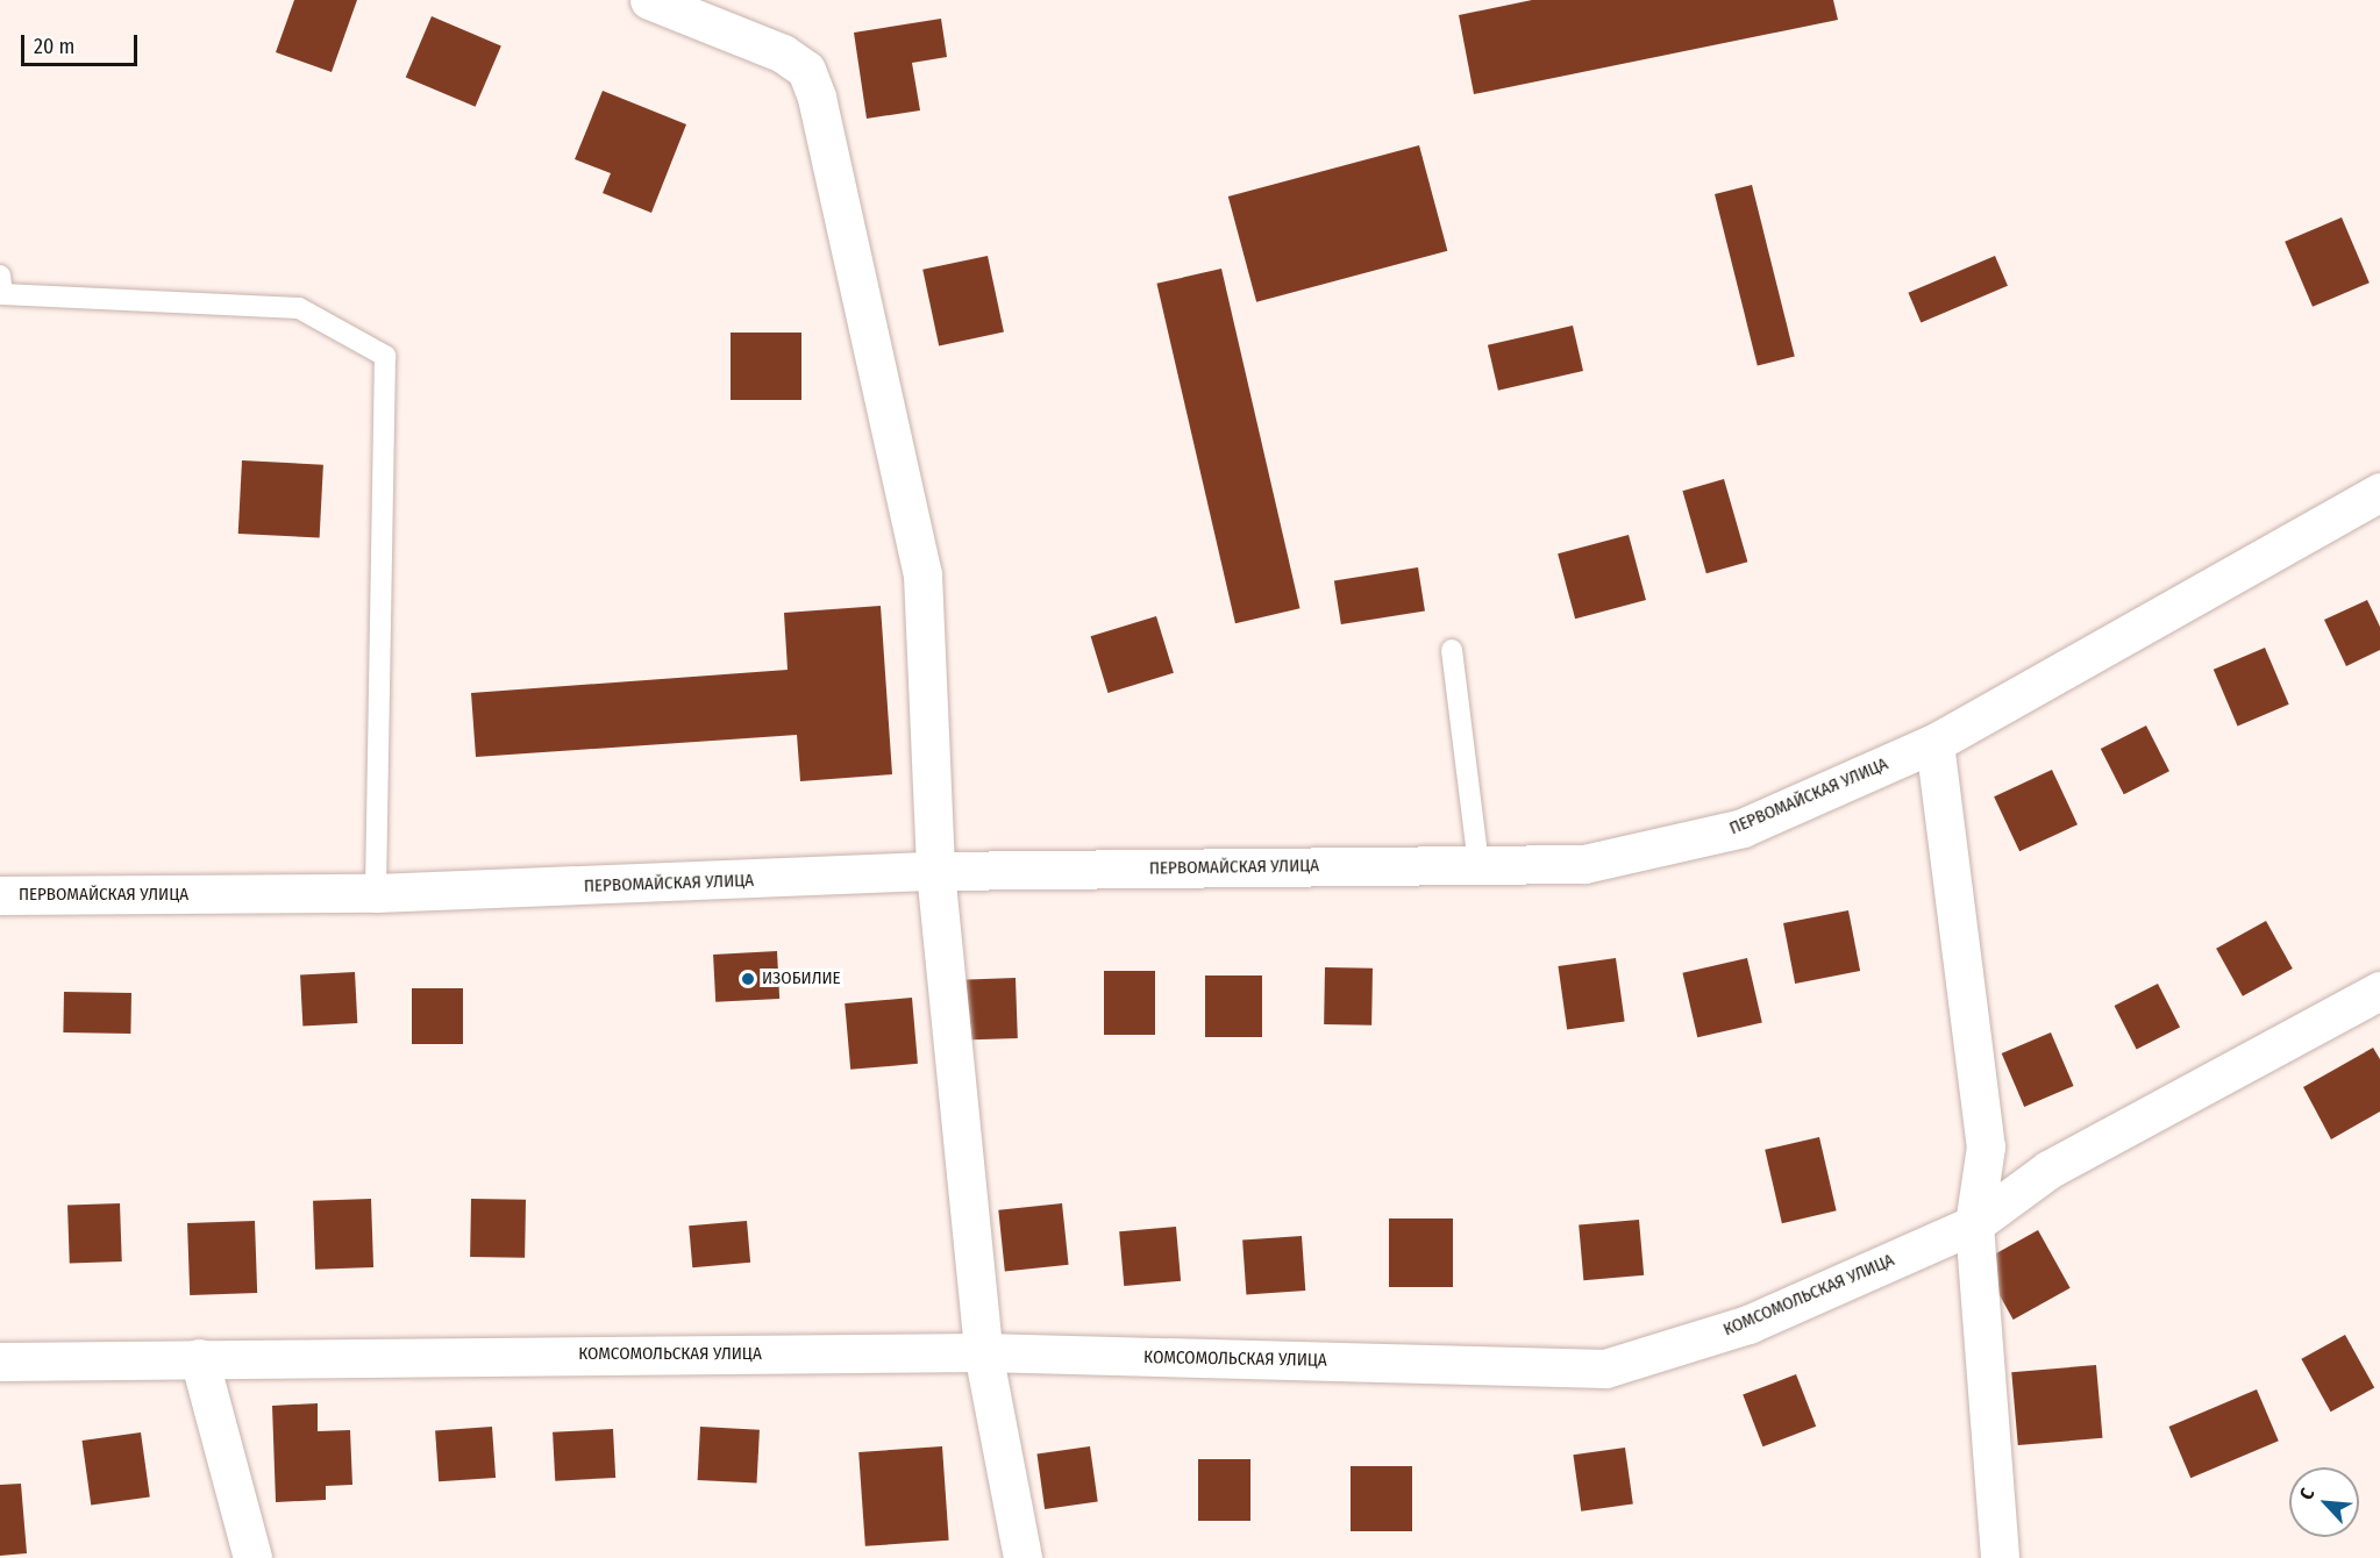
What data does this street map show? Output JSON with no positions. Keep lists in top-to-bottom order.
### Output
{
  "streets": {
    "street": ["ПЕРВОМАЙСКАЯ УЛИЦА", "КОМСОМОЛЬСКАЯ УЛИЦА"]
  },
  "places": ["ИЗОБИЛИЕ"],
  "scale_bar": "20 m",
  "north": "top left"
}
